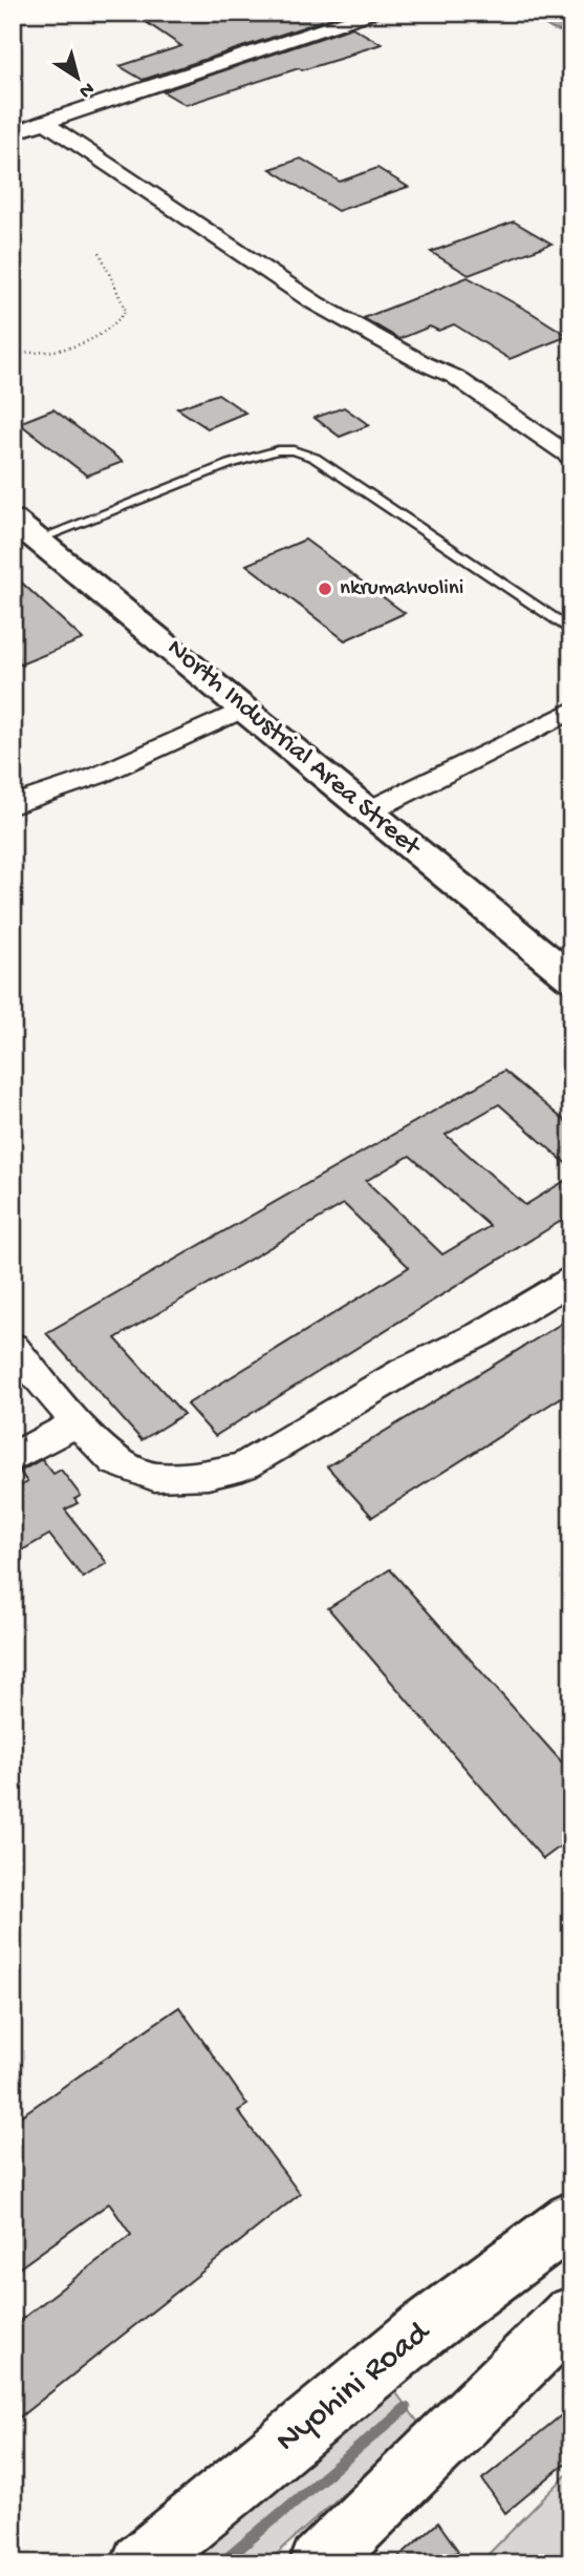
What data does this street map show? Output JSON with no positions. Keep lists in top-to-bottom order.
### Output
{
  "streets": {
    "main road": ["North Industrial Area Street", "Nyohini Road"]
  },
  "places": ["nkrumahvolini"],
  "north": "bottom right"
}
